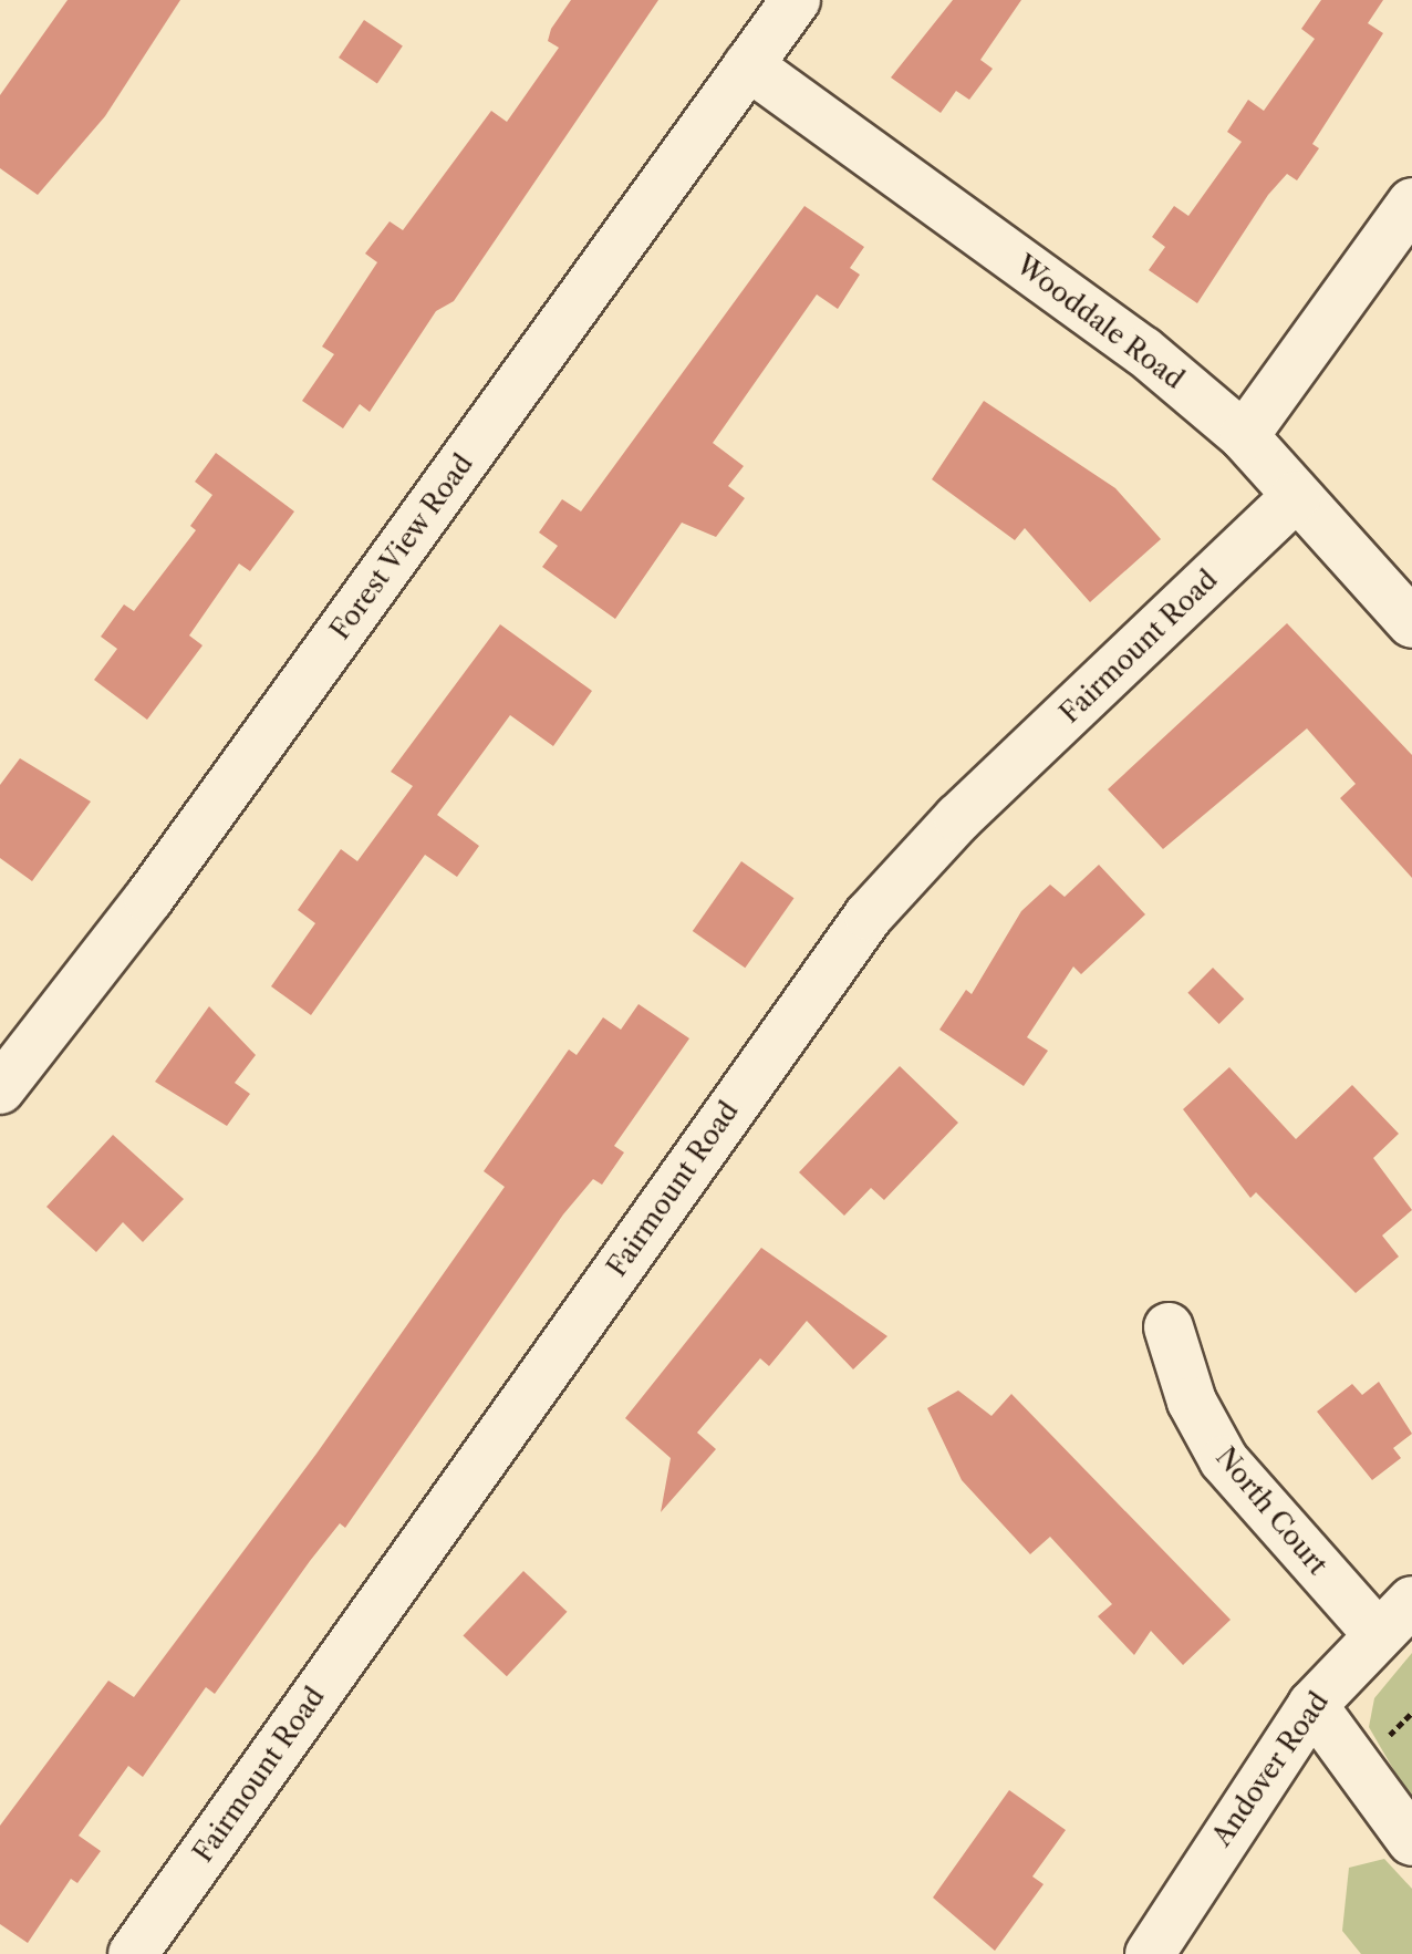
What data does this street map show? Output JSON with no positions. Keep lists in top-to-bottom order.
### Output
{
  "streets": {
    "street": [
      "Wooddale Road",
      "Forest View Road",
      "Fairmount Road",
      "North Court",
      "Andover Road"
    ]
  },
  "crossings": [
    ["Wooddale Road", "Forest View Road"],
    ["Wooddale Road", "Fairmount Road"],
    ["North Court", "Andover Road"]
  ]
}
